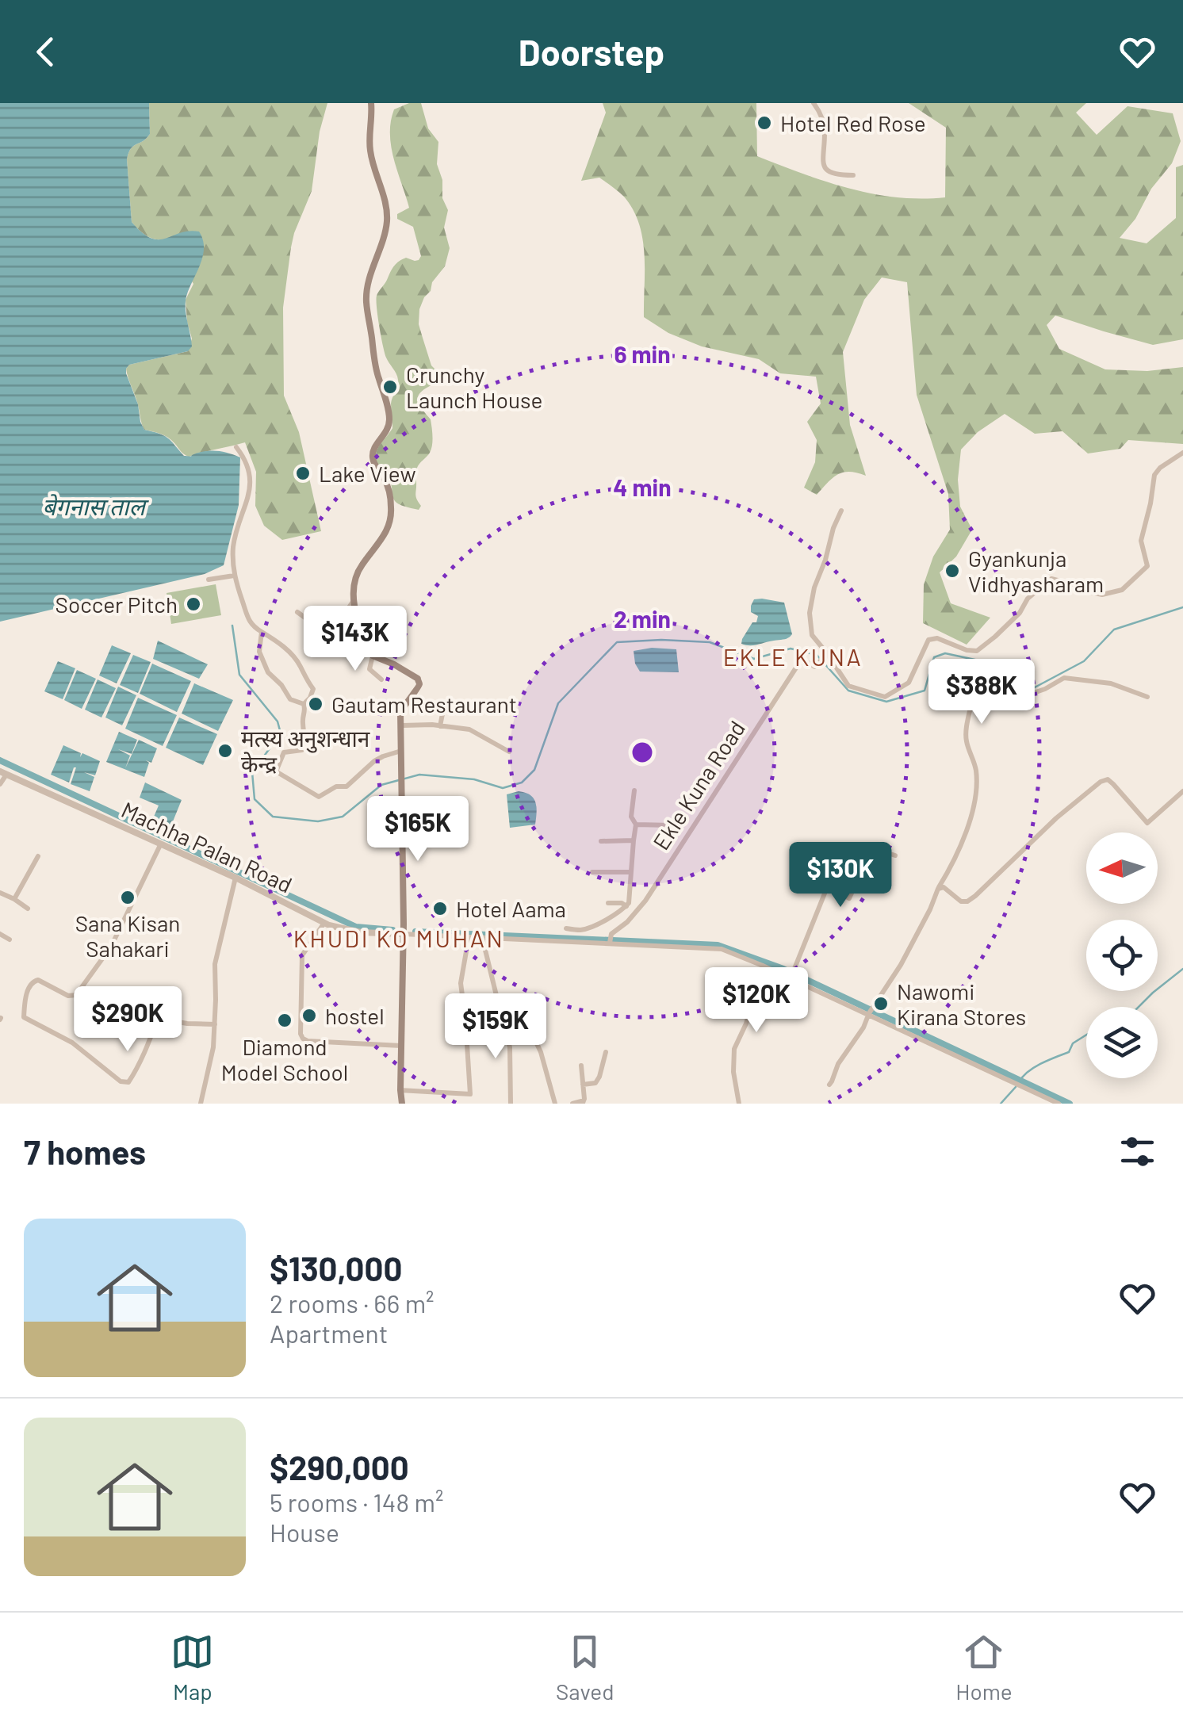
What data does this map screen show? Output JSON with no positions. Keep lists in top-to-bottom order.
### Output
{
  "streets": {
    "street": ["Ekle Kuna Road", "Machha Palan Road"]
  },
  "districts": ["EKLE KUNA", "KHUDI KO MUHAN"],
  "water": ["बेगनास ताल"],
  "places": [
    "Hotel Red Rose",
    "Crunchy Launch House",
    "Lake View",
    "Gyankunja Vidhyasharam",
    "Soccer Pitch",
    "Gautam Restaurant",
    "मत्स्य अनुशन्धान केन्द्र",
    "Sana Kisan Sahakari",
    "Hotel Aama",
    "Nawomi Kirana Stores",
    "hostel",
    "Diamond Model School"
  ],
  "north": "left",
  "page": {
    "header": "Doorstep",
    "price": [
      "$143K",
      "$388K",
      "$165K",
      "$130K",
      "$120K",
      "$290K",
      "$159K"
    ],
    "heading": "7 homes",
    "list": [
      {
        "name": "$130,000",
        "note": "2 rooms · 66 m² · Apartment"
      },
      {
        "name": "$290,000",
        "note": "5 rooms · 148 m² · House"
      }
    ],
    "tabs": ["Map", "Saved", "Home"]
  },
  "rings": ["6 min", "4 min", "2 min"]
}
